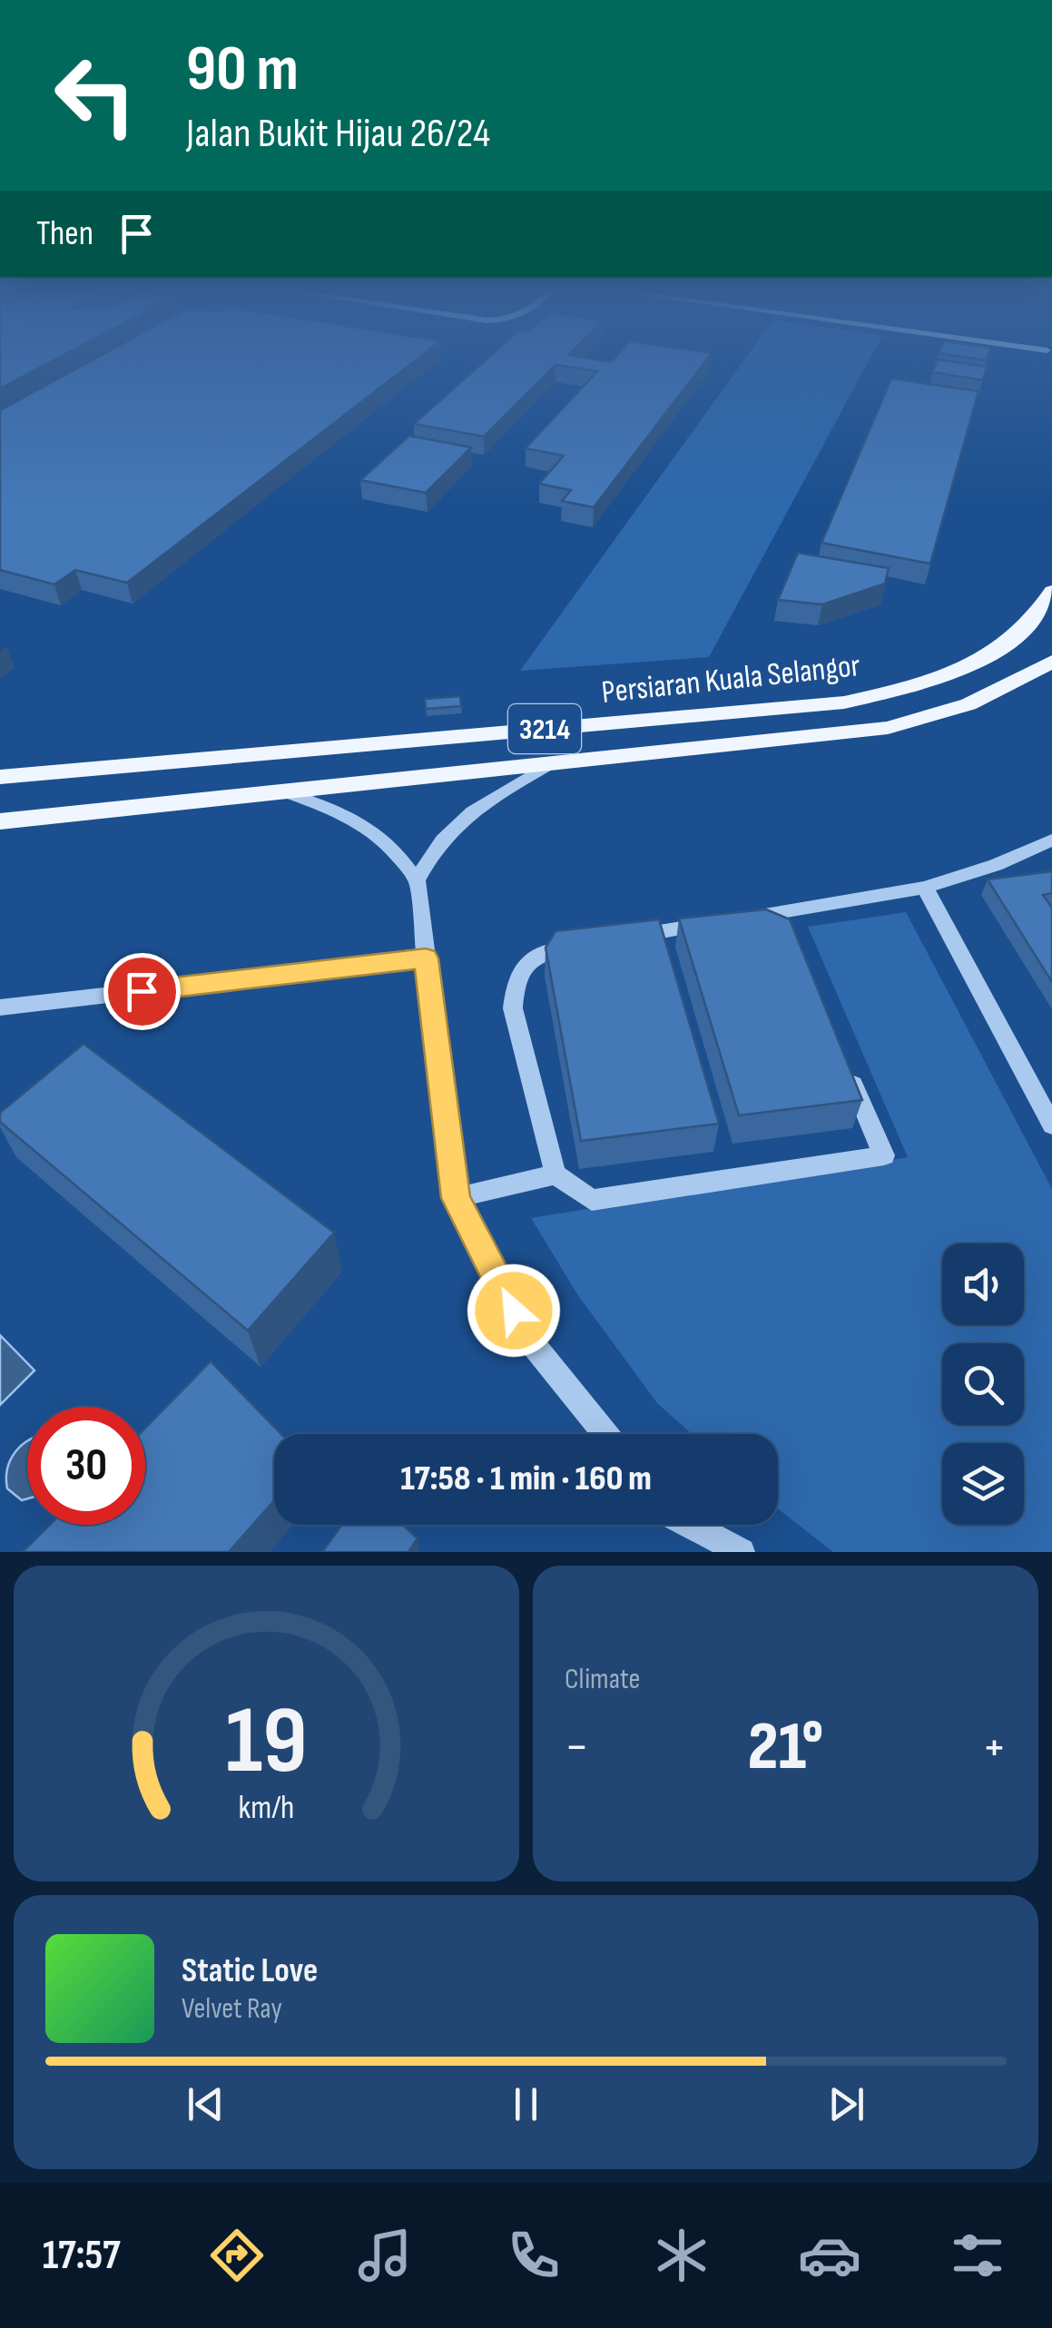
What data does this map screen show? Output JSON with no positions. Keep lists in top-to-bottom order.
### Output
{
  "streets": {
    "main road": ["Persiaran Kuala Selangor", "3214"]
  },
  "page": {
    "turn": ["90 m", "Jalan Bukit Hijau 26/24"],
    "then": "Then",
    "limit": "30",
    "trip": "17:58 · 1 min · 160 m",
    "tile": "Climate",
    "heat": ["−", "21°", "+"],
    "song": ["Static Love", "Velvet Ray"],
    "tabs": "17:57",
    "gauge": ["19", "km/h"]
  }
}
